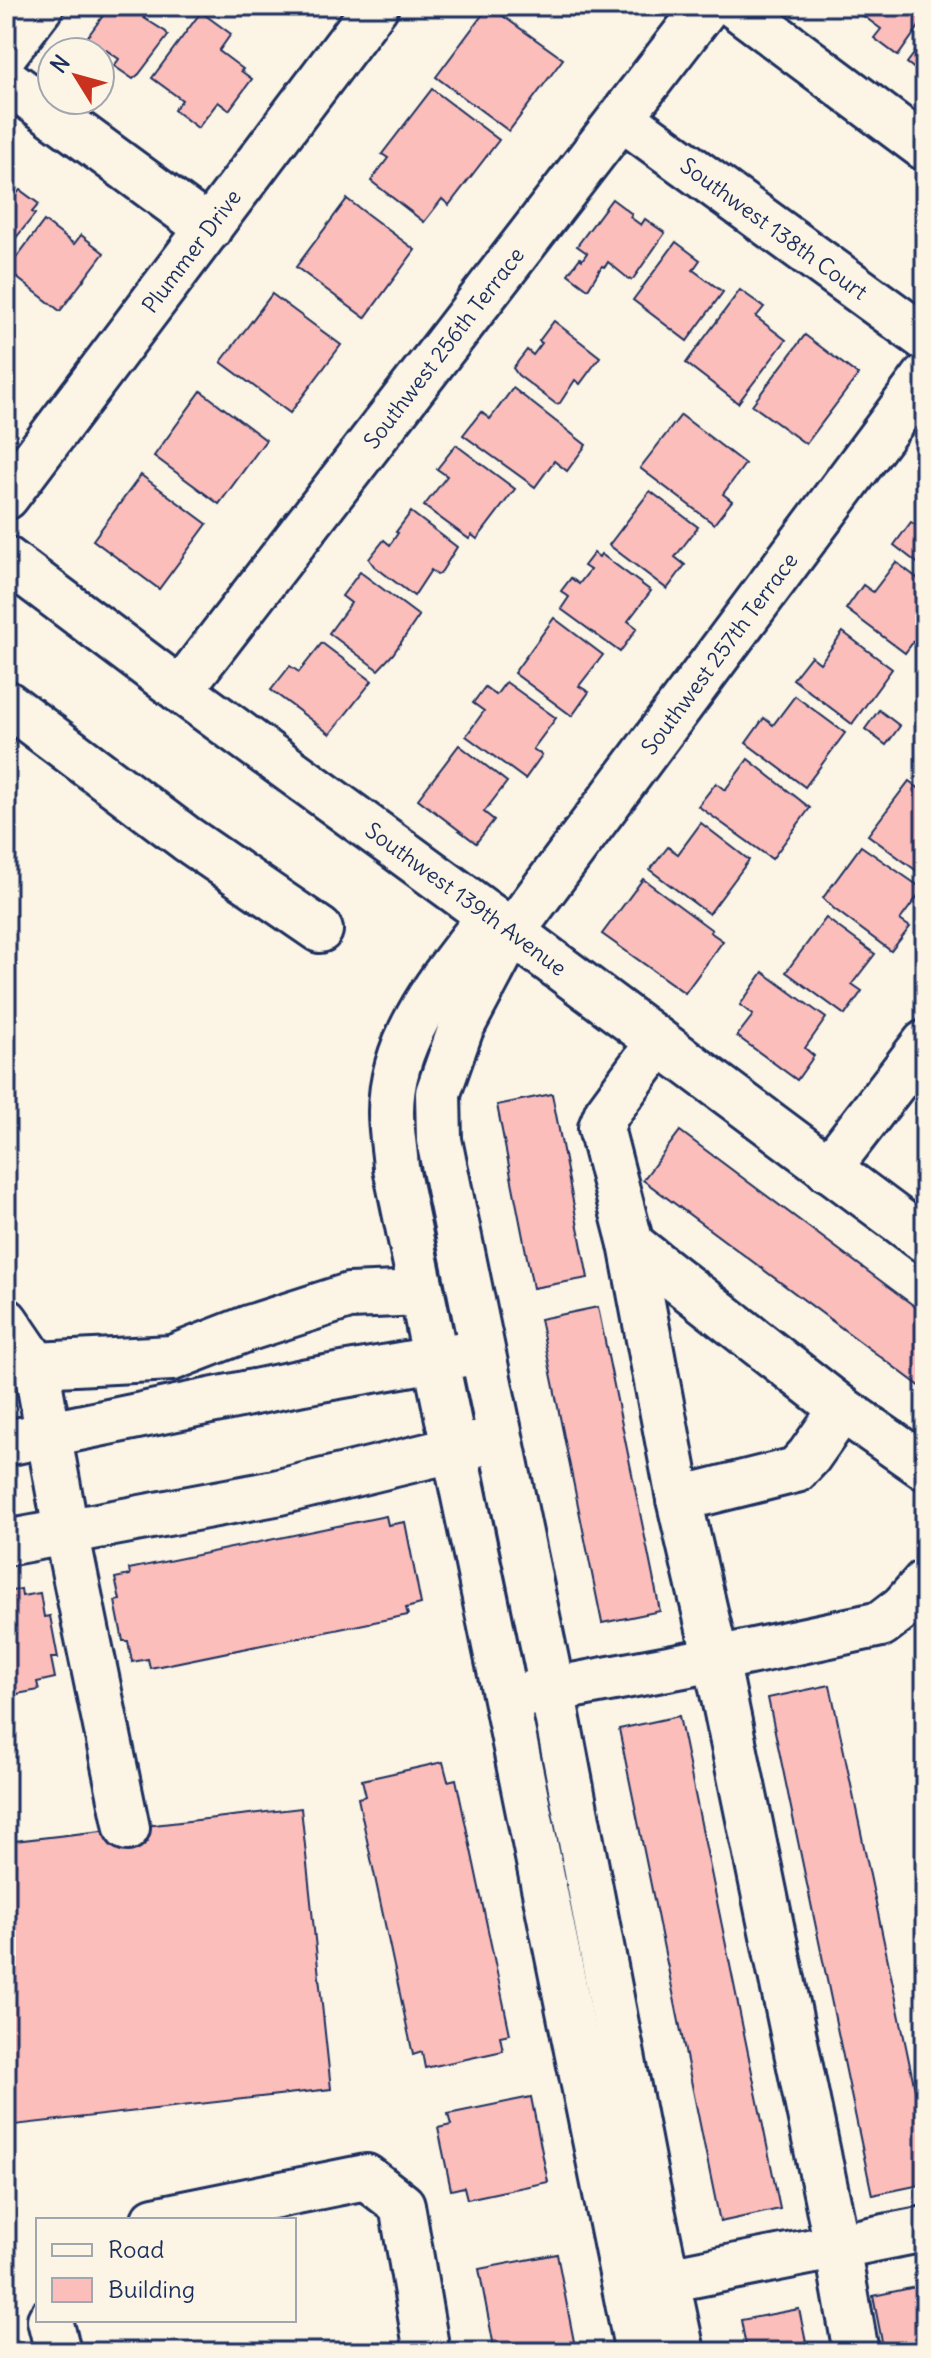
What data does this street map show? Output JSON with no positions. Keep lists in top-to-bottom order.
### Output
{
  "streets": {
    "street": [
      "Southwest 138th Court",
      "Plummer Drive",
      "Southwest 256th Terrace",
      "Southwest 257th Terrace",
      "Southwest 139th Avenue"
    ]
  },
  "crossings": [
    ["Southwest 138th Court", "Southwest 256th Terrace"],
    ["Southwest 256th Terrace", "Southwest 139th Avenue"],
    ["Southwest 257th Terrace", "Southwest 139th Avenue"]
  ],
  "legend": ["Road", "Building"],
  "north": "top left"
}
